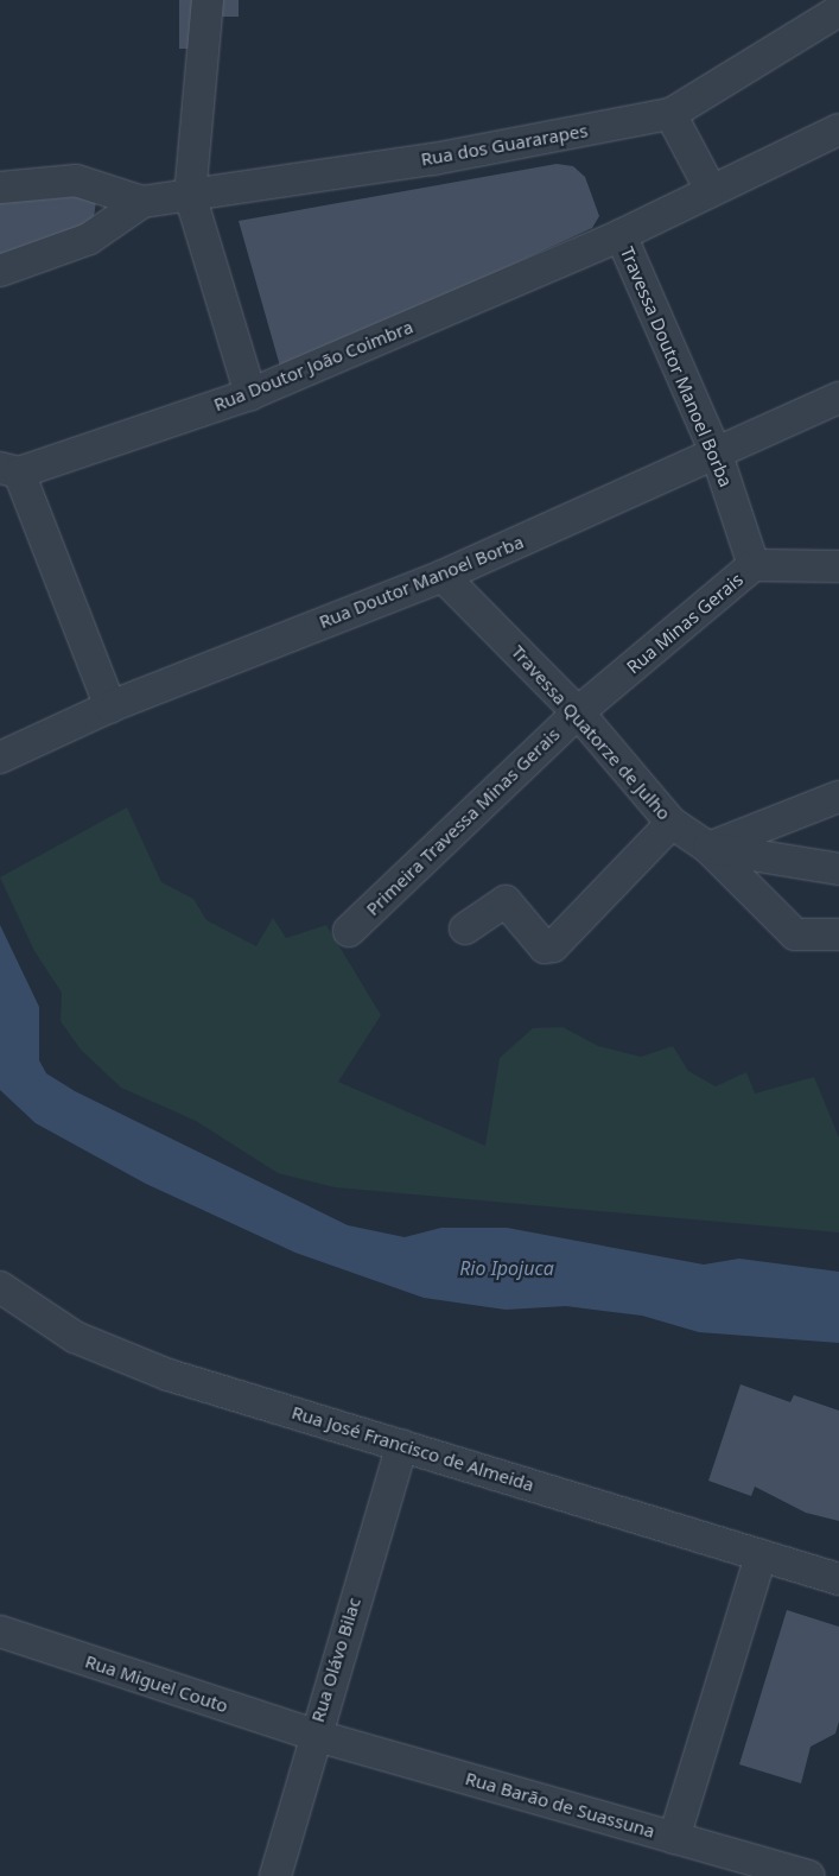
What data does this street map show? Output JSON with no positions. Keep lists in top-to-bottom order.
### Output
{
  "streets": {
    "street": [
      "Rua dos Guararapes",
      "Rua Doutor João Coimbra",
      "Travessa Doutor Manoel Borba",
      "Rua Doutor Manoel Borba",
      "Rua Minas Gerais",
      "Travessa Quatorze de Julho",
      "Primeira Travessa Minas Gerais",
      "Rua José Francisco de Almeida",
      "Rua Olávo Bilac",
      "Rua Miguel Couto",
      "Rua Barão de Suassuna"
    ]
  },
  "crossings": [
    ["Rua Doutor João Coimbra", "Travessa Doutor Manoel Borba"],
    ["Travessa Doutor Manoel Borba", "Rua Doutor Manoel Borba"],
    ["Travessa Doutor Manoel Borba", "Rua Minas Gerais"],
    ["Rua Doutor Manoel Borba", "Travessa Quatorze de Julho"],
    ["Rua Minas Gerais", "Travessa Quatorze de Julho"],
    ["Rua Minas Gerais", "Primeira Travessa Minas Gerais"],
    ["Travessa Quatorze de Julho", "Primeira Travessa Minas Gerais"],
    ["Rua José Francisco de Almeida", "Rua Olávo Bilac"],
    ["Rua Olávo Bilac", "Rua Miguel Couto"],
    ["Rua Olávo Bilac", "Rua Barão de Suassuna"],
    ["Rua Miguel Couto", "Rua Barão de Suassuna"]
  ],
  "water": ["Rio Ipojuca"]
}
